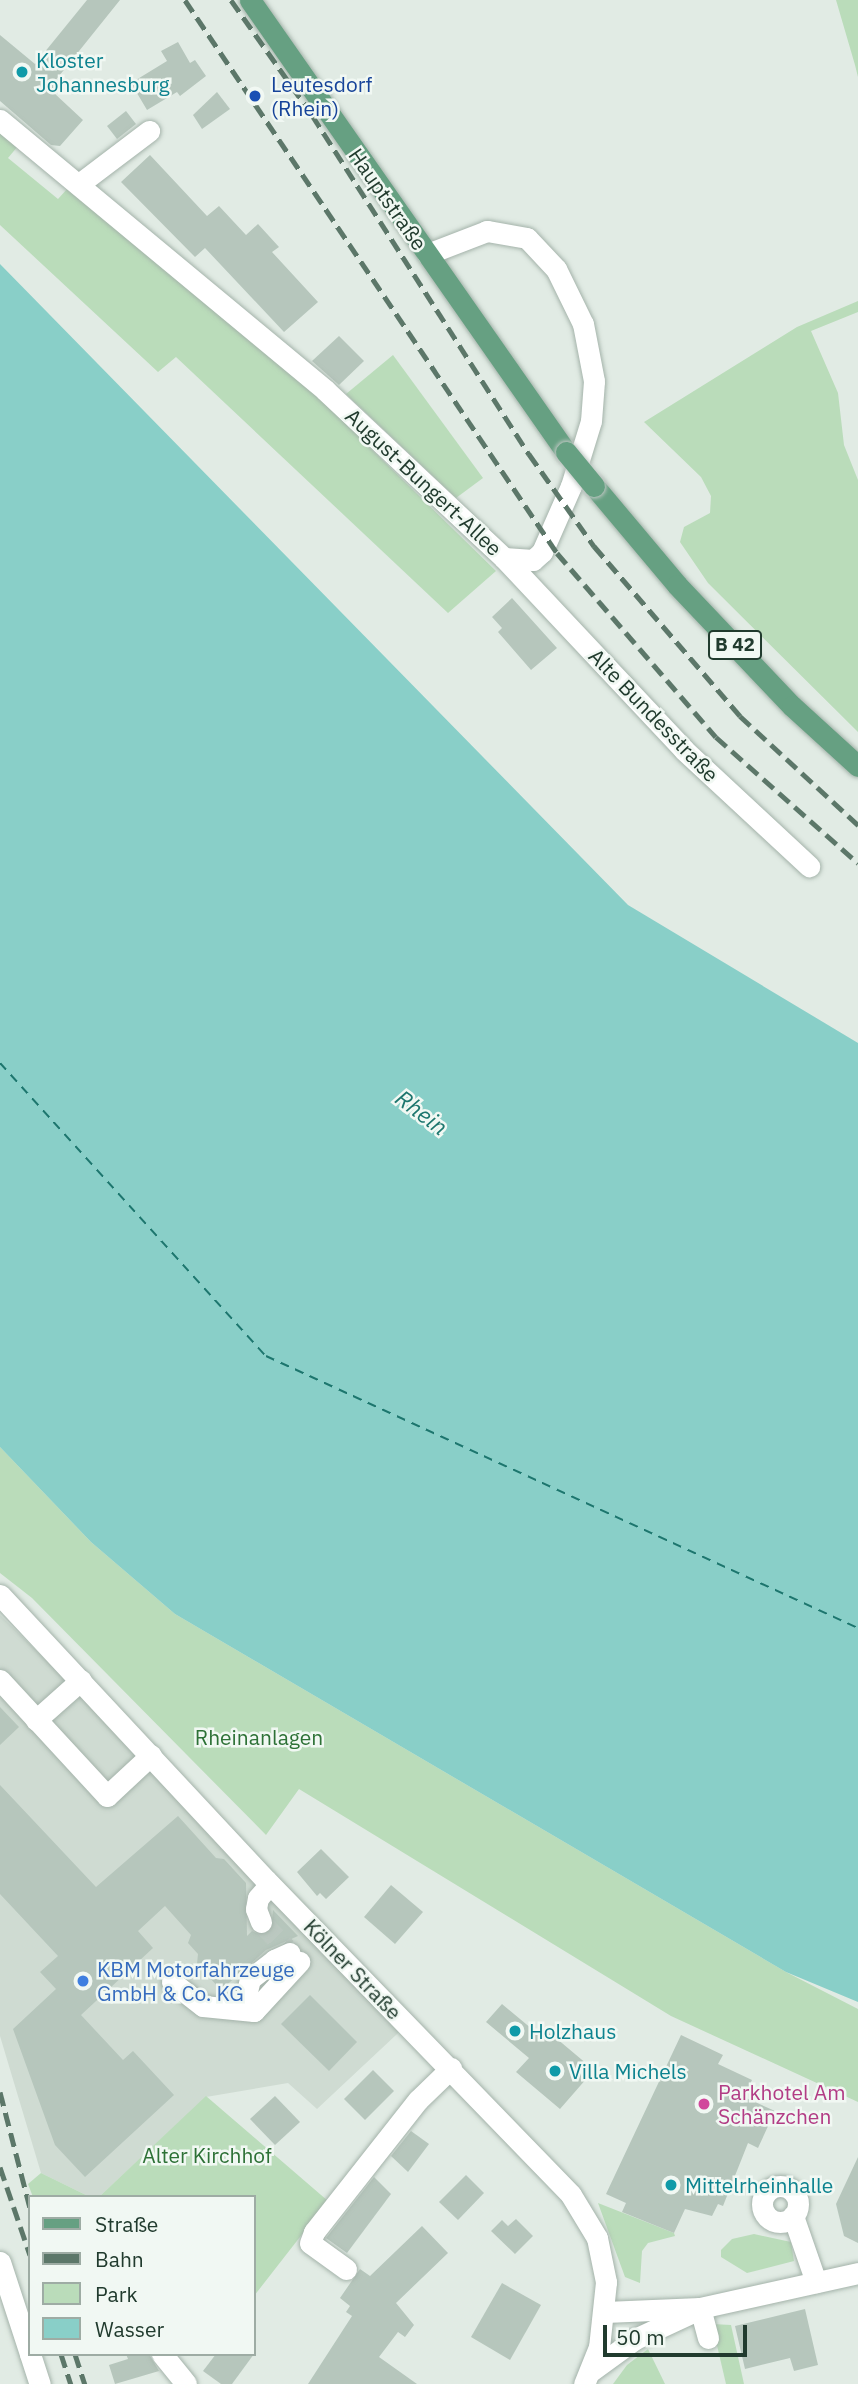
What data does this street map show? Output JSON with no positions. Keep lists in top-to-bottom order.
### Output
{
  "streets": {
    "main road": ["Hauptstraße", "B 42"],
    "street": ["August-Bungert-Allee", "Alte Bundesstraße", "Kölner Straße"]
  },
  "crossings": [
    ["Hauptstraße", "August-Bungert-Allee"],
    ["August-Bungert-Allee", "Alte Bundesstraße"]
  ],
  "water": ["Rhein"],
  "parks": ["Rheinanlagen", "Alter Kirchhof"],
  "places": [
    "Kloster Johannesburg",
    "Leutesdorf (Rhein)",
    "KBM Motorfahrzeuge GmbH & Co. KG",
    "Holzhaus",
    "Villa Michels",
    "Parkhotel Am Schänzchen",
    "Mittelrheinhalle"
  ],
  "legend": [
    "Straße",
    "Bahn",
    "Park",
    "Wasser"
  ],
  "scale_bar": "50 m"
}
